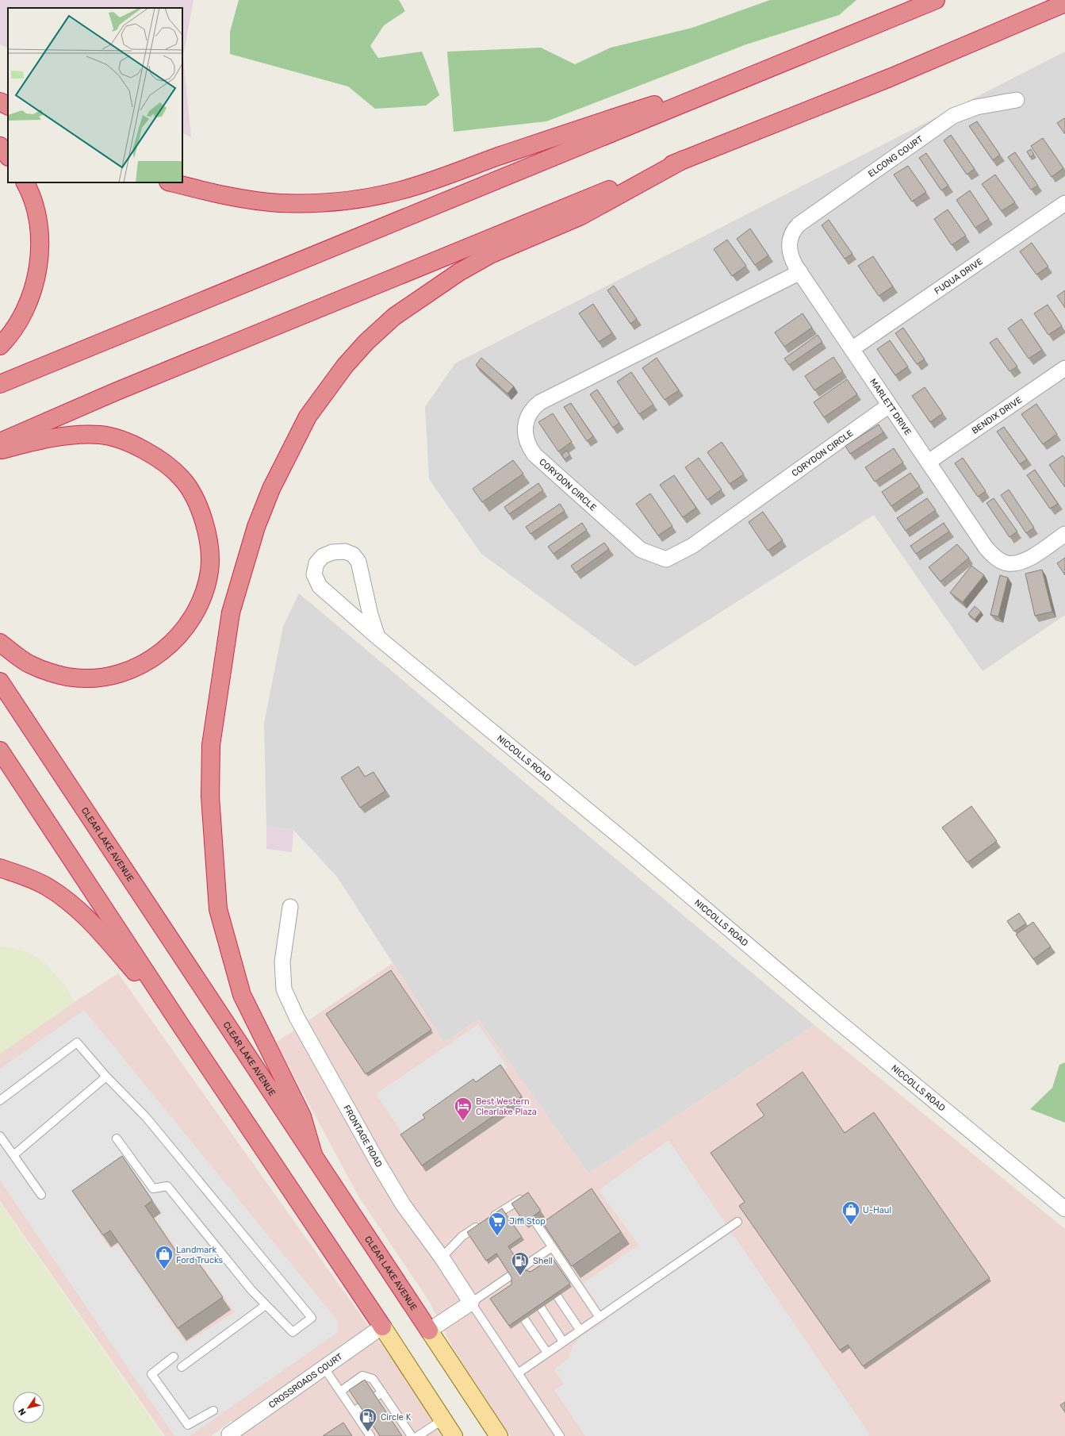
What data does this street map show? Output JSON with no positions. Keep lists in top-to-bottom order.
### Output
{
  "streets": {
    "highway": ["CLEAR LAKE AVENUE"],
    "street": [
      "ELCONG COURT",
      "FUQUA DRIVE",
      "MARLETT DRIVE",
      "BENDIX DRIVE",
      "CORYDON CIRCLE",
      "NICCOLLS ROAD",
      "FRONTAGE ROAD",
      "CROSSROADS COURT"
    ]
  },
  "crossings": [
    ["ELCONG COURT", "MARLETT DRIVE"],
    ["FUQUA DRIVE", "MARLETT DRIVE"],
    ["MARLETT DRIVE", "BENDIX DRIVE"],
    ["MARLETT DRIVE", "CORYDON CIRCLE"]
  ],
  "places": {
    "hotel": ["Best Western Clearlake Plaza"],
    "shop": ["U-Haul", "Landmark Ford Trucks"],
    "supermarket": ["Jiffi Stop"],
    "fuel station": ["Shell", "Circle K"]
  },
  "north": "bottom left"
}
